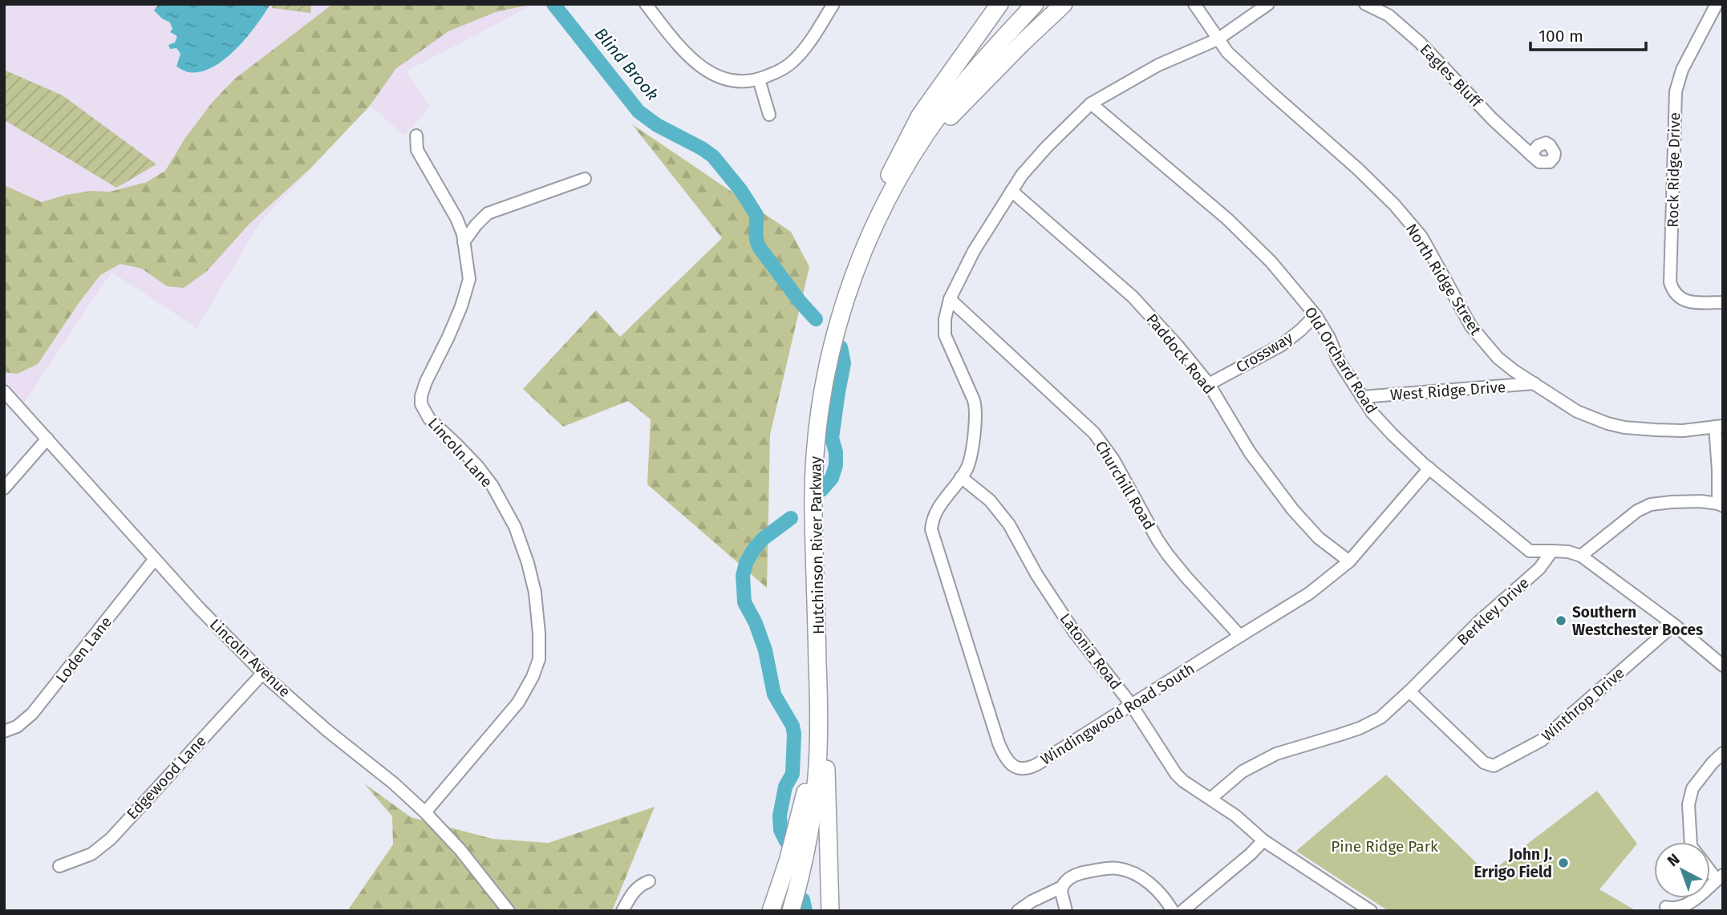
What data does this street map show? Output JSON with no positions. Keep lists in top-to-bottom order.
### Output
{
  "streets": {
    "highway": ["Hutchinson River Parkway"],
    "street": [
      "Eagles Bluff",
      "Rock Ridge Drive",
      "North Ridge Street",
      "Crossway",
      "Paddock Road",
      "Old Orchard Road",
      "West Ridge Drive",
      "Lincoln Lane",
      "Churchill Road",
      "Berkley Drive",
      "Loden Lane",
      "Latonia Road",
      "Lincoln Avenue",
      "Winthrop Drive",
      "Windingwood Road South",
      "Edgewood Lane"
    ]
  },
  "crossings": [
    ["North Ridge Street", "West Ridge Drive"],
    ["Crossway", "Paddock Road"],
    ["Crossway", "Old Orchard Road"],
    ["Paddock Road", "Windingwood Road South"],
    ["Old Orchard Road", "West Ridge Drive"],
    ["Old Orchard Road", "Berkley Drive"],
    ["Old Orchard Road", "Windingwood Road South"],
    ["Lincoln Lane", "Lincoln Avenue"],
    ["Churchill Road", "Windingwood Road South"],
    ["Berkley Drive", "Latonia Road"],
    ["Berkley Drive", "Winthrop Drive"],
    ["Loden Lane", "Lincoln Avenue"],
    ["Latonia Road", "Windingwood Road South"],
    ["Lincoln Avenue", "Edgewood Lane"]
  ],
  "water": ["Blind Brook"],
  "parks": ["Pine Ridge Park"],
  "places": ["Southern Westchester Boces", "John J. Errigo Field"],
  "scale_bar": "100 m",
  "north": "top left"
}
